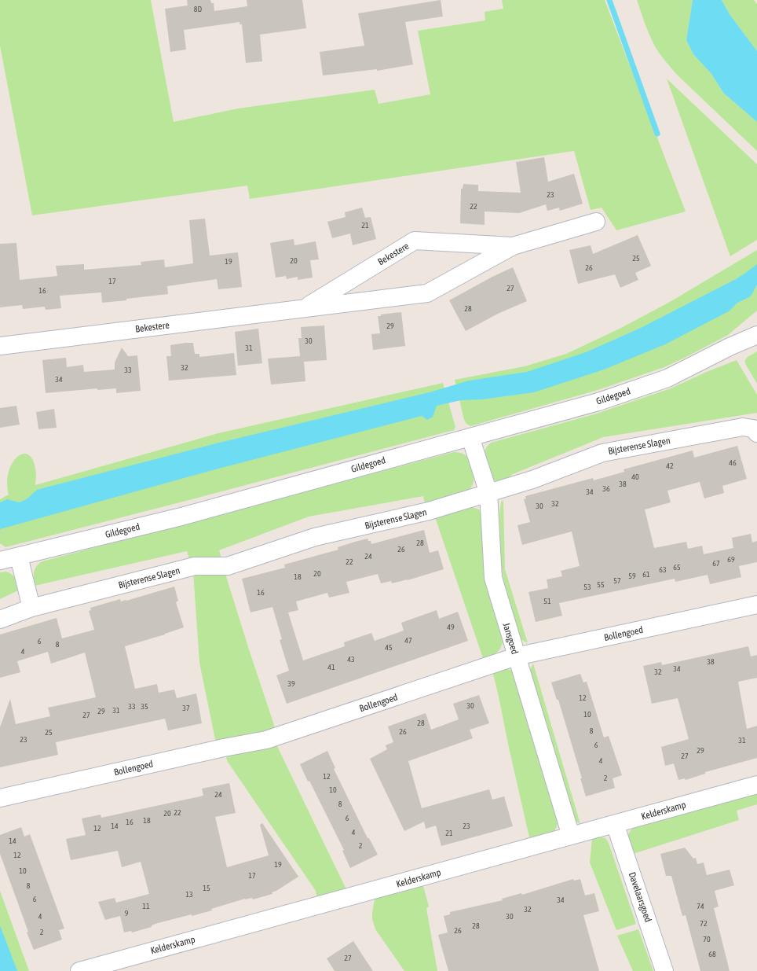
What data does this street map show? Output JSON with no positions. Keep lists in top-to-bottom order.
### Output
{
  "streets": {
    "street": [
      "Bekestere",
      "Gildegoed",
      "Bijsterense Slagen",
      "Bollengoed",
      "Jansgoed",
      "Kelderskamp",
      "Davelaarsgoed"
    ]
  },
  "crossings": [
    ["Gildegoed", "Jansgoed"],
    ["Bijsterense Slagen", "Jansgoed"],
    ["Bollengoed", "Jansgoed"],
    ["Jansgoed", "Kelderskamp"],
    ["Kelderskamp", "Davelaarsgoed"]
  ],
  "house_numbers": [
    "8D",
    "23",
    "22",
    "21",
    "25",
    "20",
    "19",
    "26",
    "17",
    "27",
    "16",
    "28",
    "29",
    "30",
    "31",
    "32",
    "33",
    "34",
    "46",
    "42",
    "40",
    "38",
    "36",
    "34",
    "32",
    "30",
    "28",
    "26",
    "24",
    "69",
    "22",
    "67",
    "65",
    "63",
    "20",
    "61",
    "59",
    "18",
    "57",
    "55",
    "53",
    "16",
    "51",
    "49",
    "47",
    "6",
    "8",
    "45",
    "4",
    "43",
    "38",
    "41",
    "34",
    "32",
    "39",
    "12",
    "30",
    "33",
    "35",
    "37",
    "31",
    "29",
    "10",
    "27",
    "28",
    "8",
    "26",
    "25",
    "23",
    "31",
    "6",
    "29",
    "27",
    "4",
    "12",
    "2",
    "10",
    "24",
    "8",
    "22",
    "20",
    "6",
    "18",
    "16",
    "14",
    "23",
    "12",
    "4",
    "21",
    "14",
    "2",
    "12",
    "19",
    "10",
    "17",
    "8",
    "15",
    "13",
    "6",
    "34",
    "11",
    "74",
    "32",
    "9",
    "4",
    "30",
    "72",
    "28",
    "26",
    "2",
    "70",
    "68",
    "27"
  ]
}
